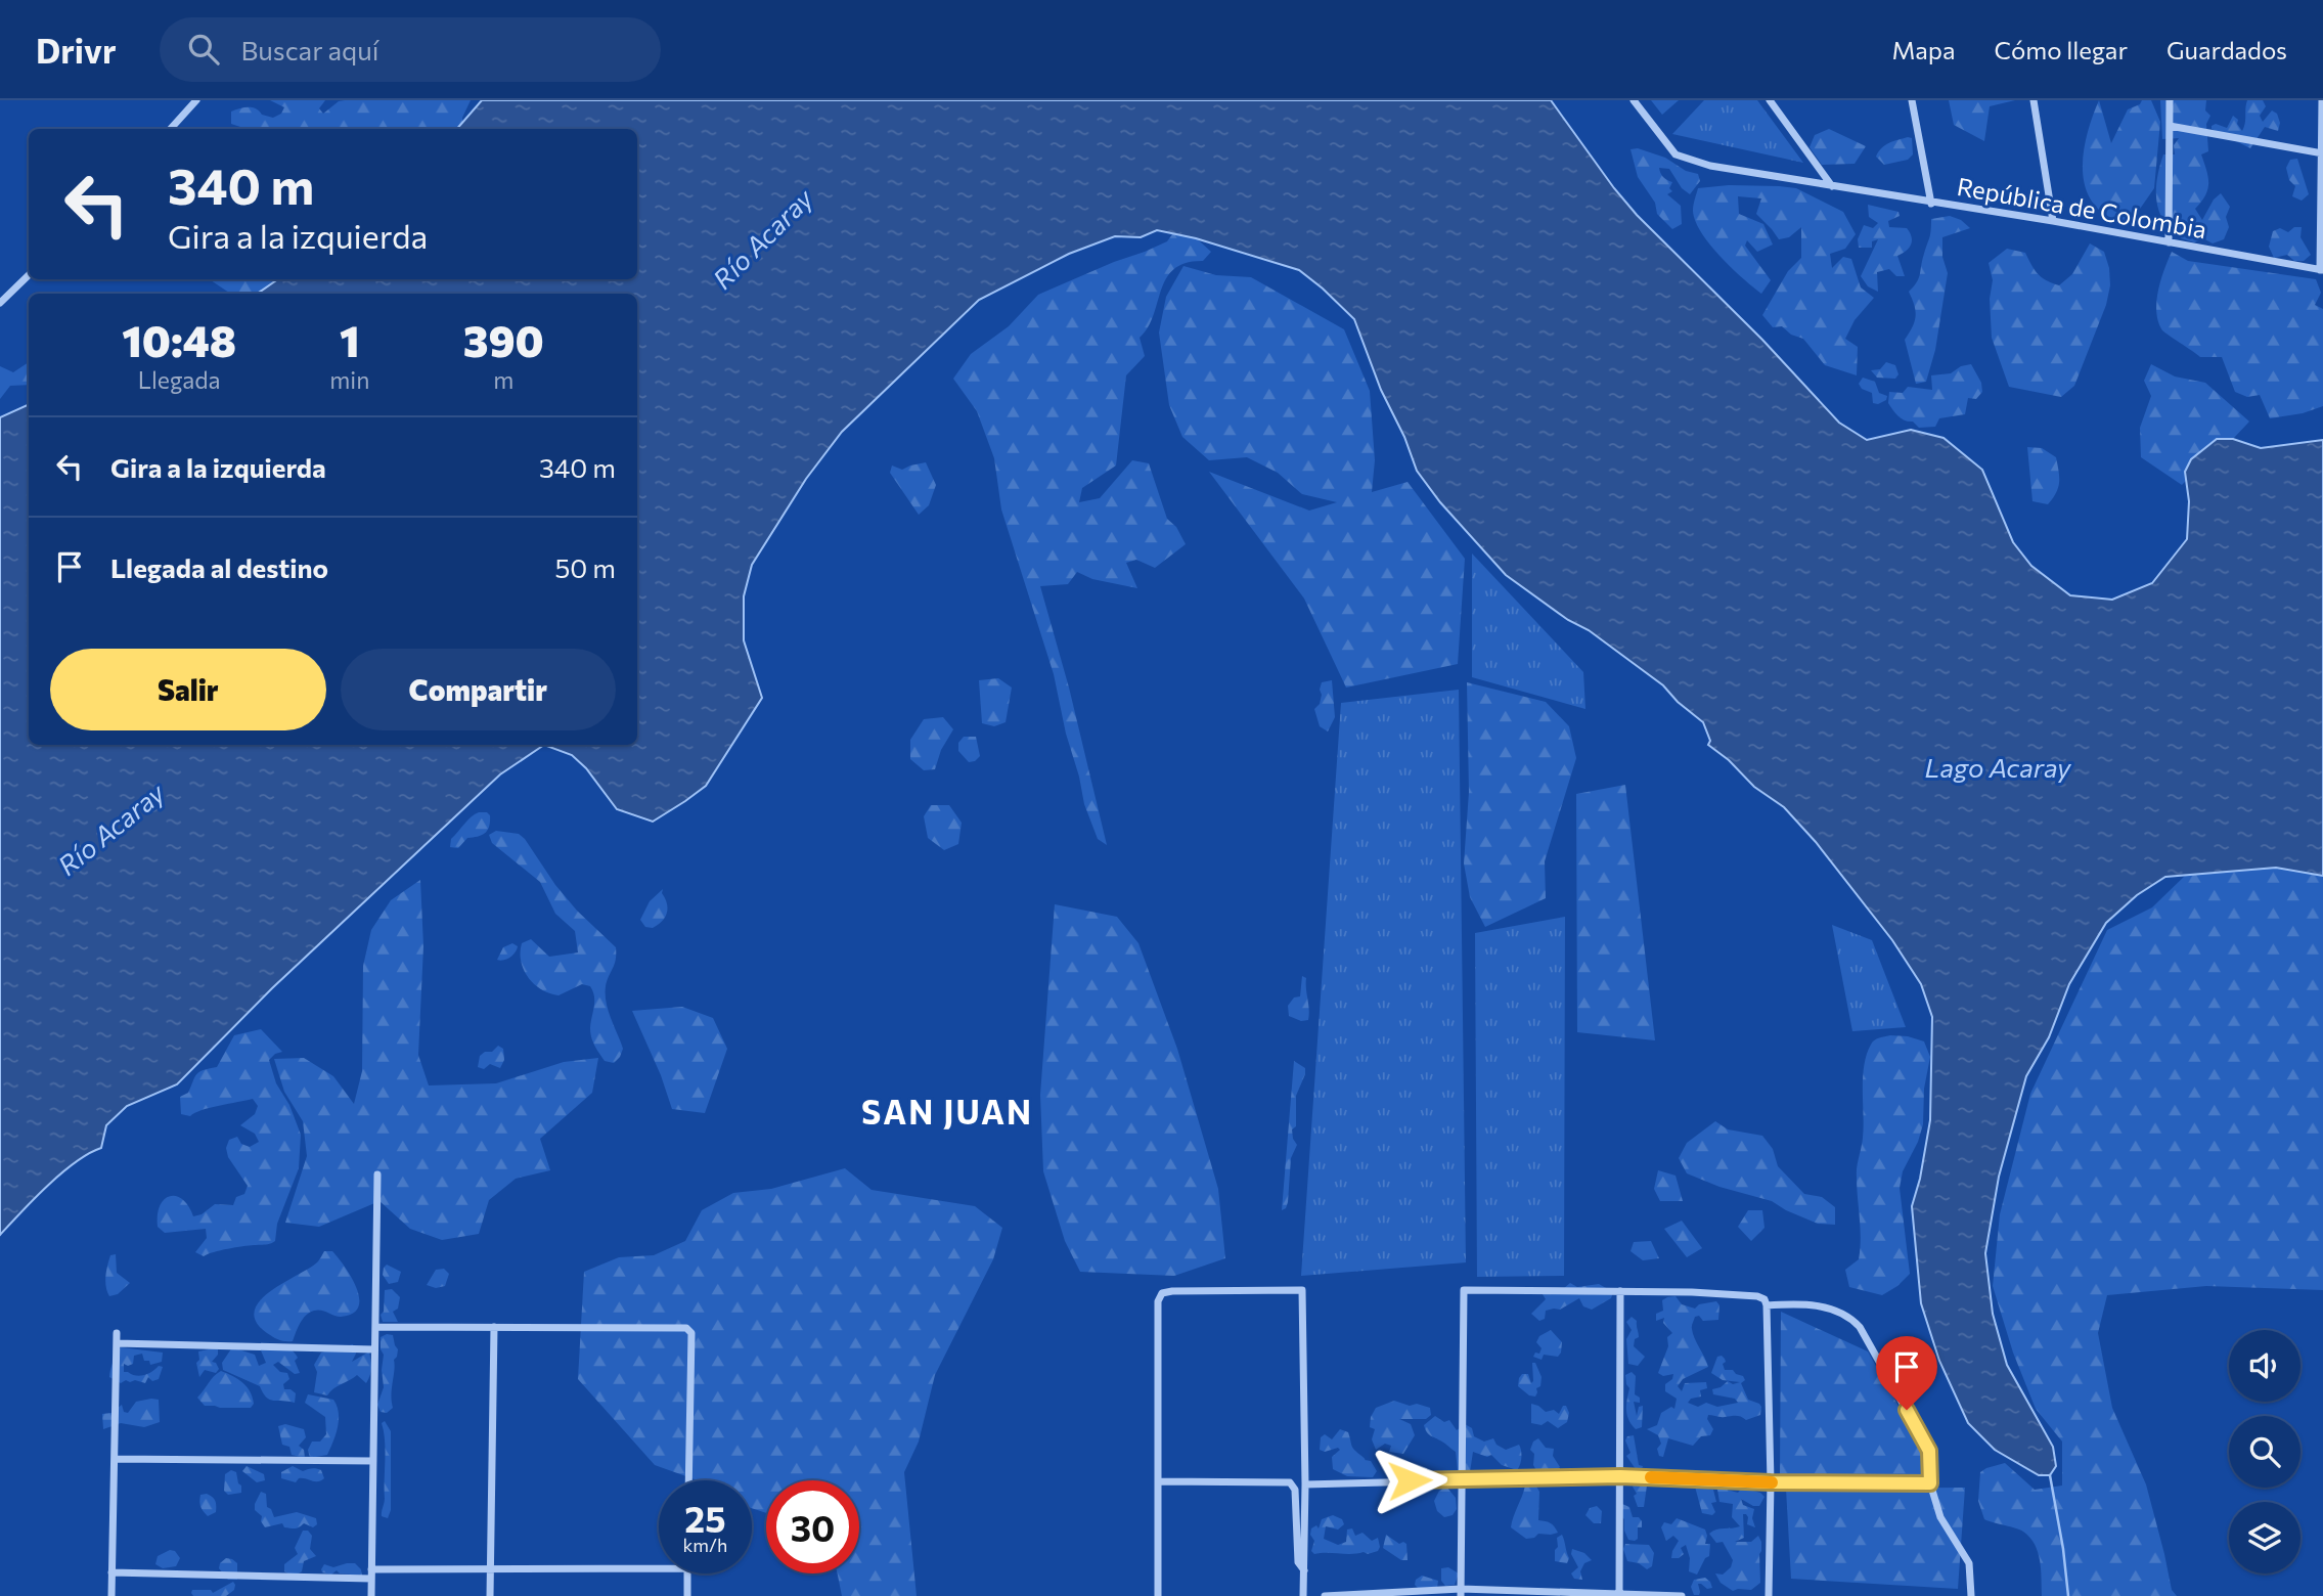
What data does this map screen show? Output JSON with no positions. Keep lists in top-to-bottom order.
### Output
{
  "streets": {
    "street": ["República de Colombia"]
  },
  "districts": ["SAN JUAN"],
  "water": ["Río Acaray", "Lago Acaray"],
  "page": {
    "header": "Drivr",
    "search": "Buscar aquí",
    "nav": ["Mapa", "Cómo llegar", "Guardados"],
    "turn": ["340 m", "Gira a la izquierda"],
    "eta": [
      "10:48",
      "Llegada",
      "1",
      "min",
      "390",
      "m"
    ],
    "list": [
      {
        "name": "Gira a la izquierda",
        "value": "340 m"
      },
      {
        "name": "Llegada al destino",
        "value": "50 m"
      }
    ],
    "buttons": ["Salir", "Compartir"],
    "speed": "25 km/h",
    "limit": "30"
  }
}
